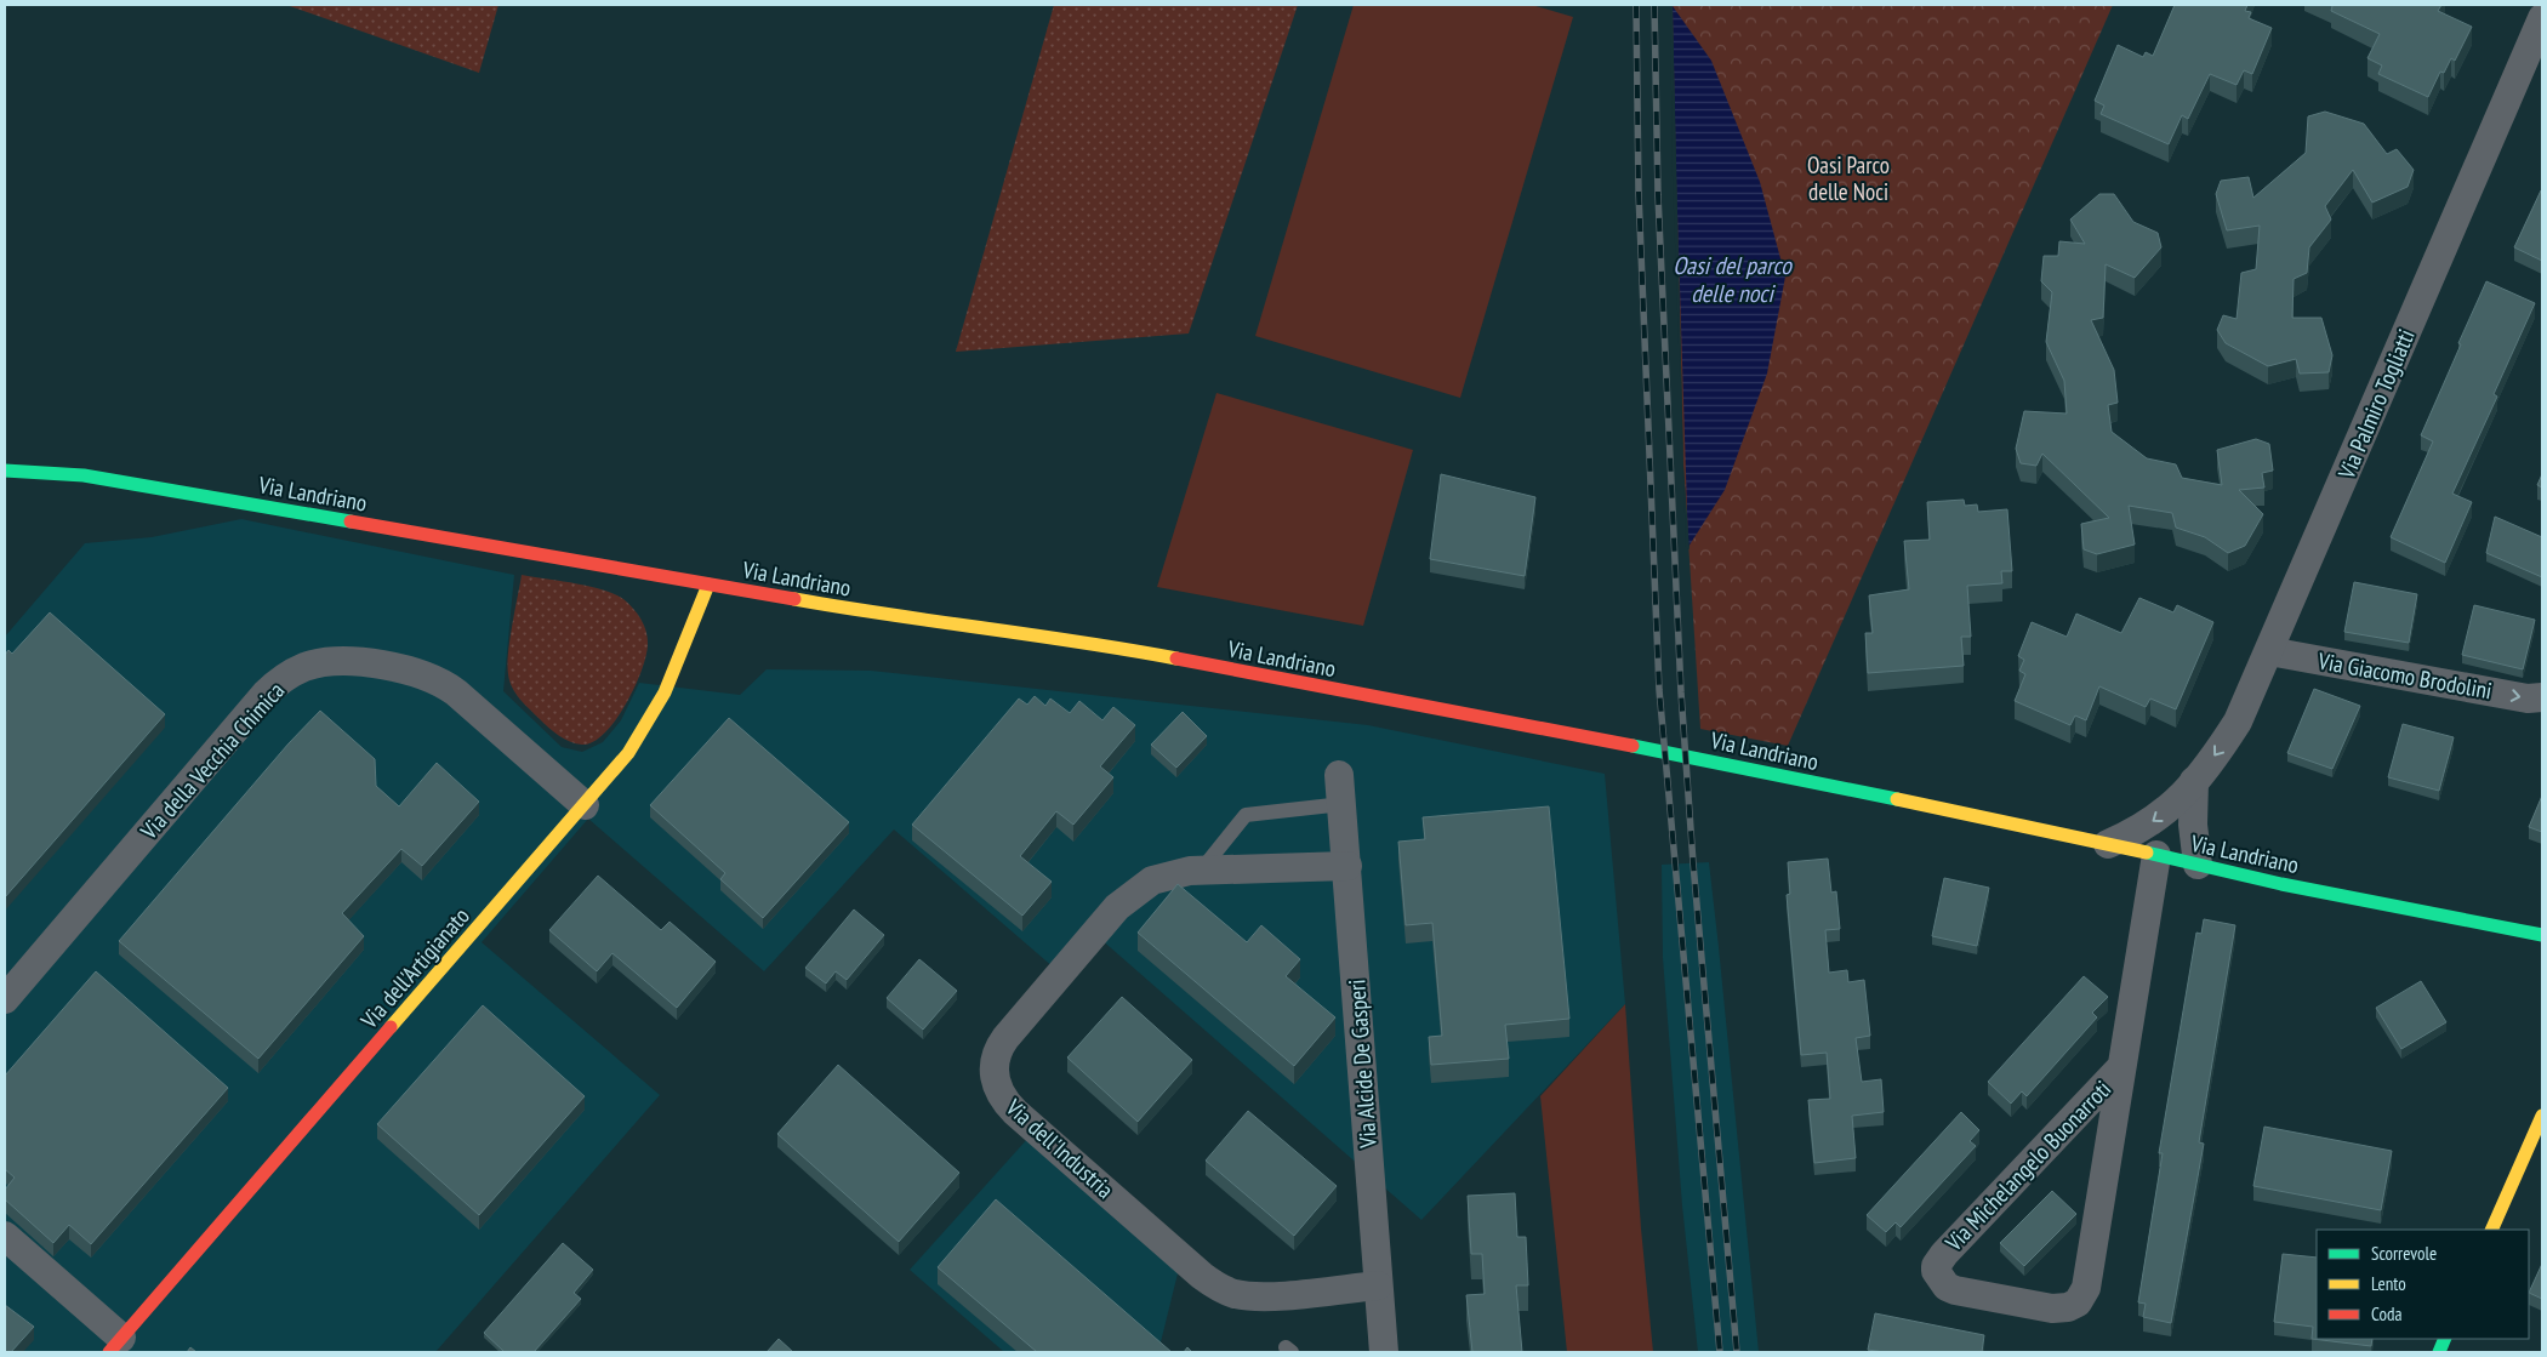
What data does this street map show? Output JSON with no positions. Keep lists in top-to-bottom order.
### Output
{
  "streets": {
    "street": [
      "Via Palmiro Togliatti",
      "Via Landriano",
      "Via Giacomo Brodolini",
      "Via della Vecchia Chimica",
      "Via dell'Artigianato",
      "Via Alcide De Gasperi",
      "Via dell'Industria",
      "Via Michelangelo Buonarroti"
    ]
  },
  "crossings": [
    ["Via Palmiro Togliatti", "Via Landriano"],
    ["Via Palmiro Togliatti", "Via Giacomo Brodolini"],
    ["Via Landriano", "Via dell'Artigianato"],
    ["Via Landriano", "Via Michelangelo Buonarroti"],
    ["Via della Vecchia Chimica", "Via dell'Artigianato"],
    ["Via Alcide De Gasperi", "Via dell'Industria"]
  ],
  "one_way": ["Via Giacomo Brodolini"],
  "water": ["Oasi del parco delle noci"],
  "parks": ["Oasi Parco delle Noci"],
  "legend": ["Scorrevole", "Lento", "Coda"]
}
